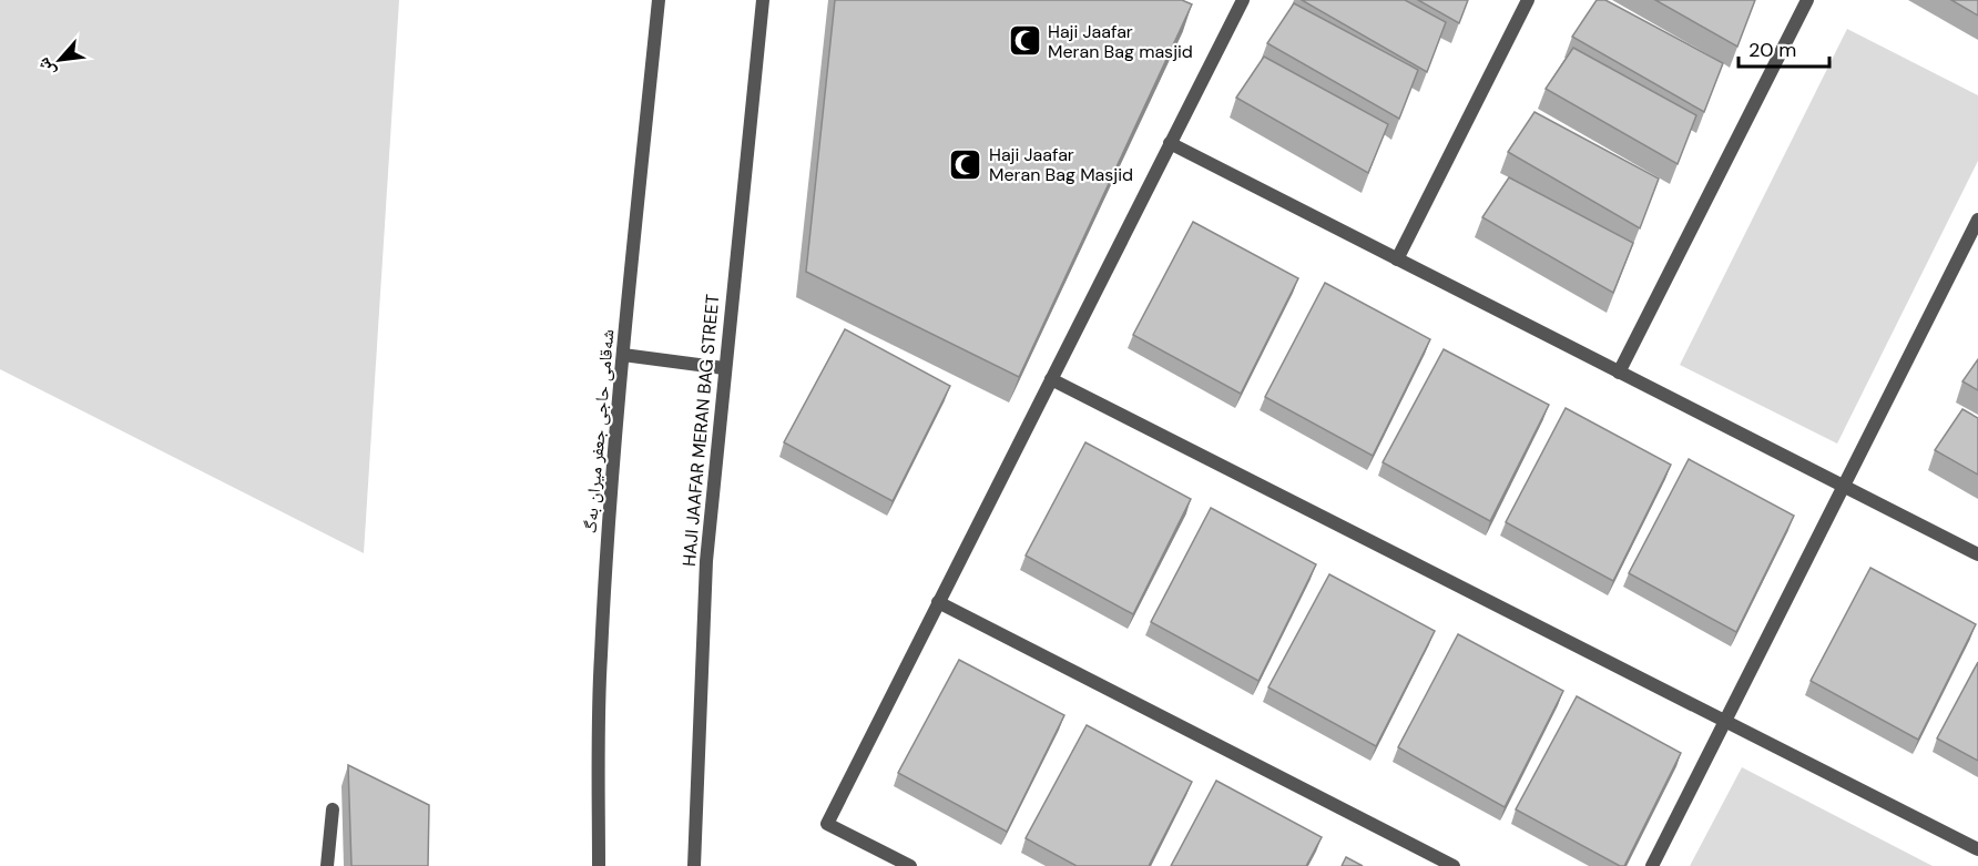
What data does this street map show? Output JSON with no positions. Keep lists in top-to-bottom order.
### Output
{
  "streets": {
    "street": ["HAJI JAAFAR MERAN BAG STREET", "شەقامی حاجی جعفر میران بەگ"]
  },
  "places": {
    "mosque": ["Haji Jaafar Meran Bag masjid", "Haji Jaafar Meran Bag Masjid"]
  },
  "scale_bar": "20 m",
  "north": "bottom left"
}
